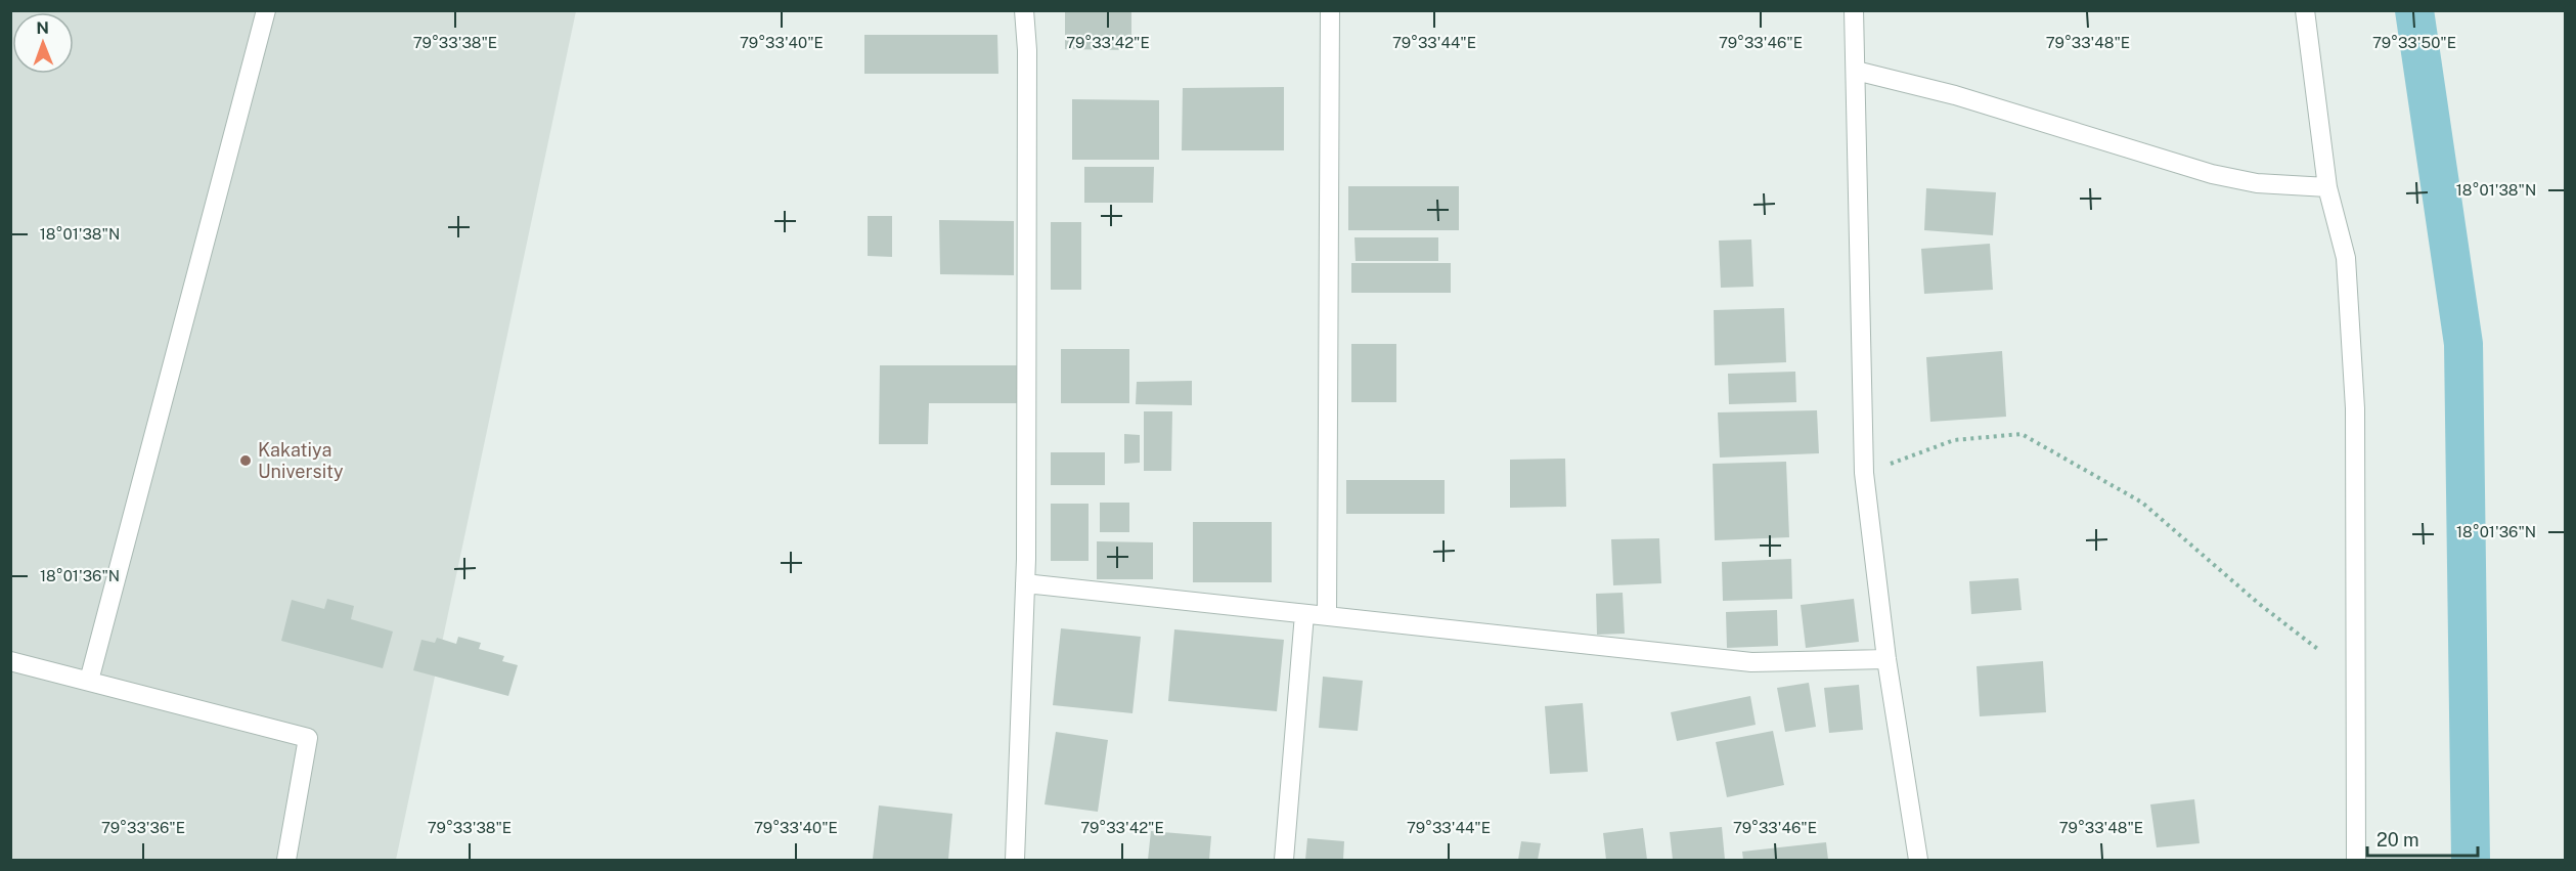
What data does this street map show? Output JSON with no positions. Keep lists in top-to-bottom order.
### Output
{
  "places": ["Kakatiya University"],
  "scale_bar": "20 m",
  "north": "top",
  "coordinates": [
    "79°33'38\"E",
    "79°33'40\"E",
    "79°33'42\"E",
    "79°33'44\"E",
    "79°33'46\"E",
    "79°33'48\"E",
    "79°33'50\"E",
    "18°01'38\"N",
    "18°01'36\"N",
    "79°33'36\"E"
  ]
}
